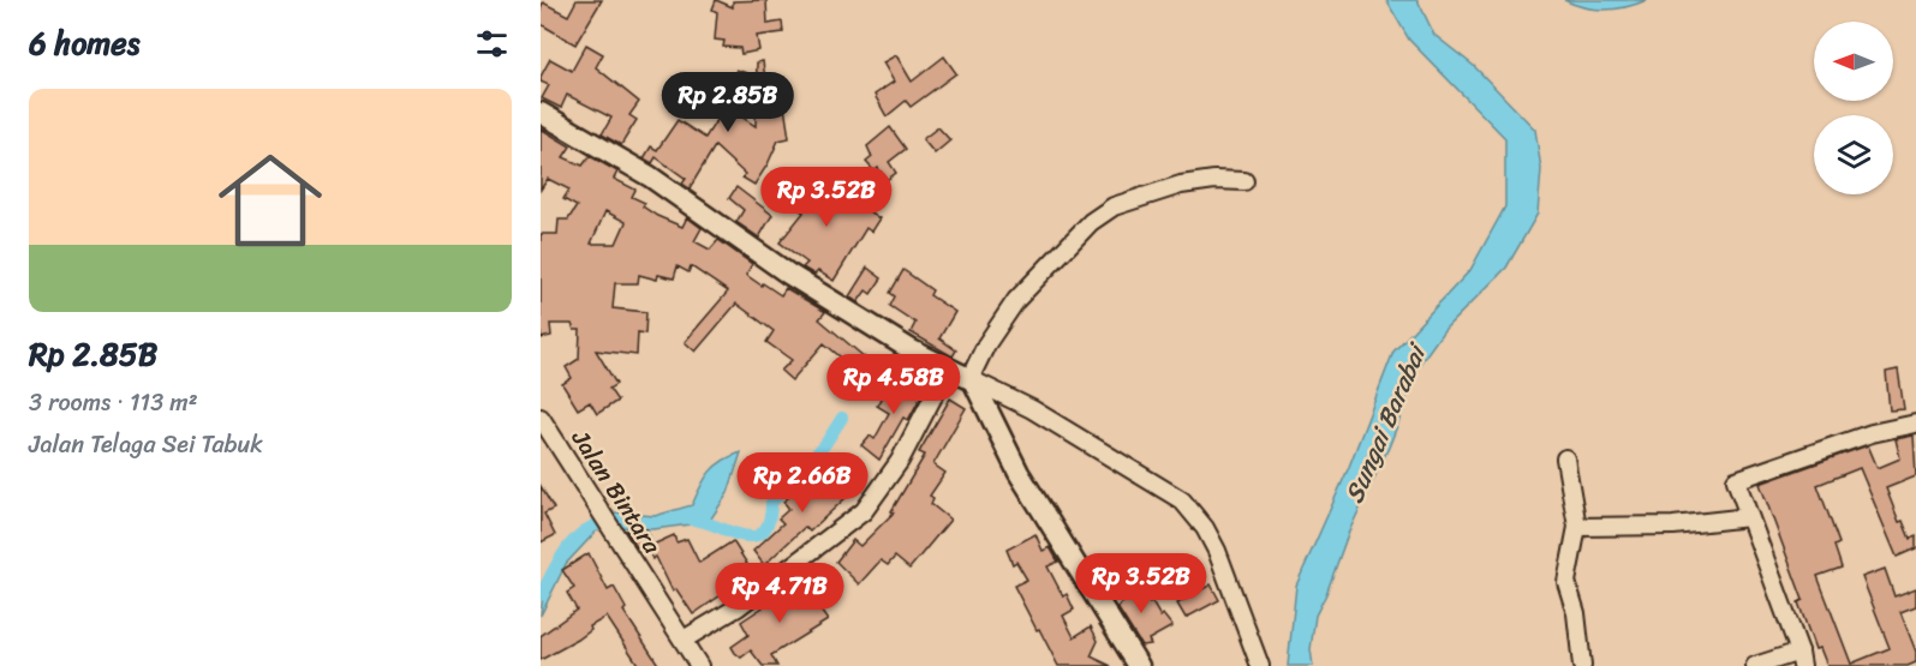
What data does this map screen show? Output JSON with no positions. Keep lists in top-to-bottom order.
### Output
{
  "streets": {
    "street": ["Jalan Bintara"]
  },
  "water": ["Sungai Barabai"],
  "north": "left",
  "page": {
    "heading": "6 homes",
    "price": [
      "Rp 2.85B",
      "Rp 3.52B",
      "Rp 4.58B",
      "Rp 2.66B",
      "Rp 3.52B",
      "Rp 4.71B"
    ],
    "list": [
      {
        "name": "Rp 2.85B",
        "note": "3 rooms · 113 m² · Jalan Telaga Sei Tabuk"
      }
    ]
  }
}
